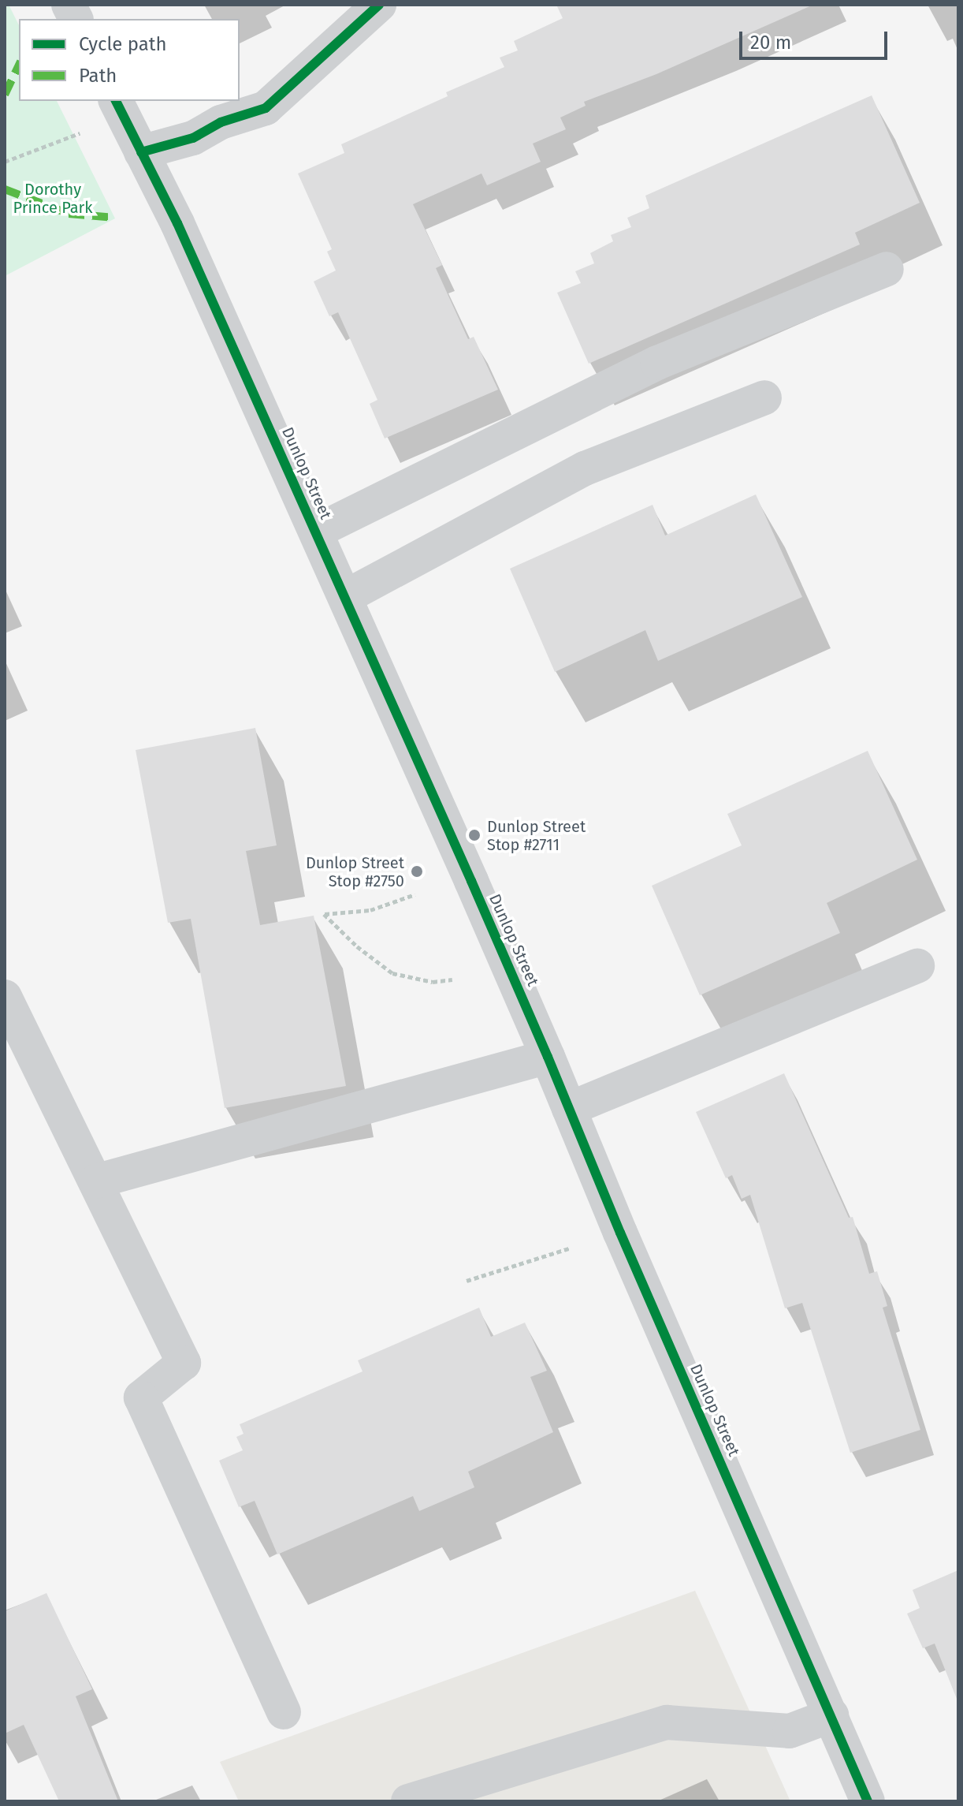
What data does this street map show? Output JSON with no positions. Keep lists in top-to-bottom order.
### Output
{
  "streets": {
    "street": ["Dunlop Street"]
  },
  "parks": ["Dorothy Prince Park"],
  "places": ["Dunlop Street Stop #2711", "Dunlop Street Stop #2750"],
  "legend": ["Cycle path", "Path"],
  "scale_bar": "20 m"
}
